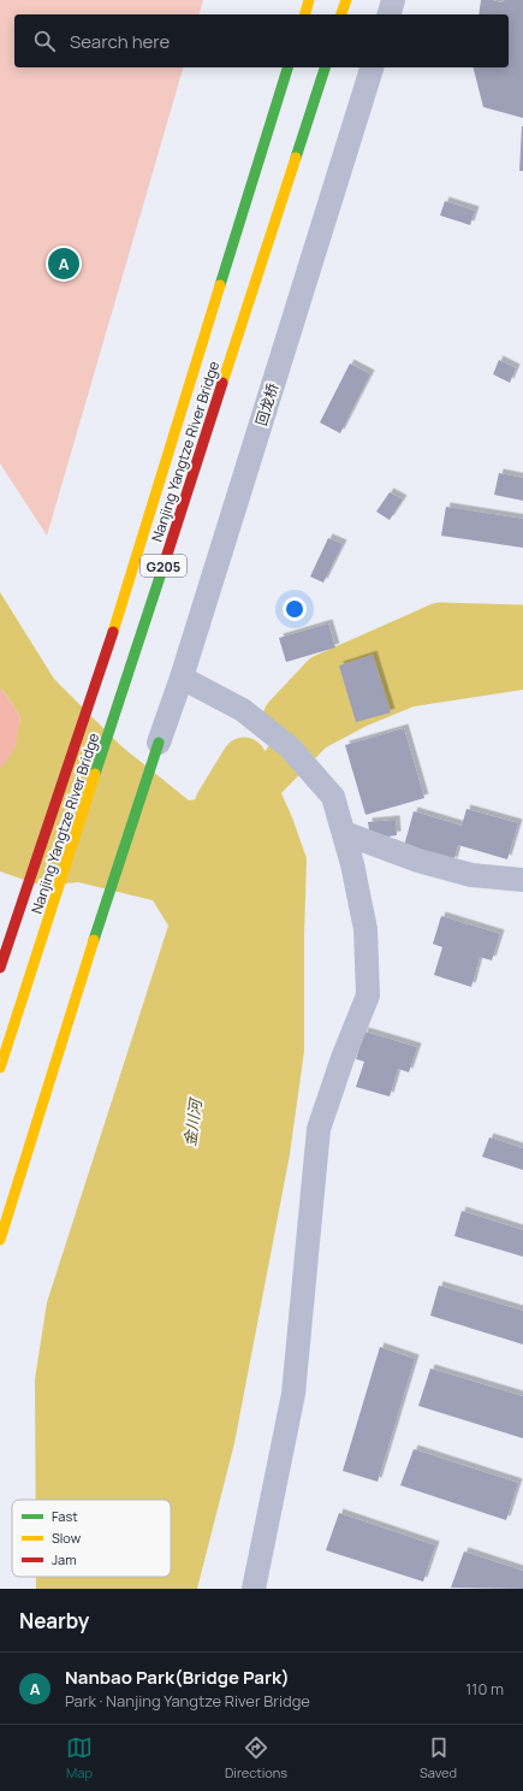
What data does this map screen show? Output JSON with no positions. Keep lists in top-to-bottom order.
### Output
{
  "streets": {
    "highway": ["Nanjing Yangtze River Bridge", "G205"],
    "street": ["回龙桥"]
  },
  "water": ["金川河"],
  "legend": ["Fast", "Slow", "Jam"],
  "page": {
    "search": "Search here",
    "pins": "A",
    "heading": "Nearby",
    "list": [
      {
        "mark": "A",
        "name": "Nanbao Park(Bridge Park)",
        "note": "Park · Nanjing Yangtze River Bridge",
        "value": "110 m"
      }
    ],
    "nav": ["Map", "Directions", "Saved"]
  }
}
